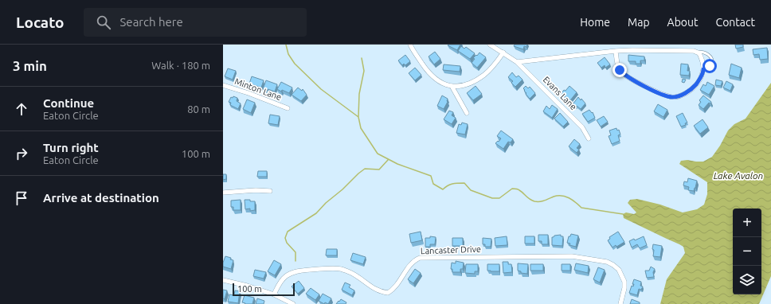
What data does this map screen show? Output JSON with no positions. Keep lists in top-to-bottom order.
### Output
{
  "streets": {
    "street": ["Minton Lane", "Evans Lane", "Lancaster Drive"]
  },
  "water": ["Lake Avalon"],
  "scale_bar": "100 m",
  "page": {
    "header": "Locato",
    "search": "Search here",
    "nav": [
      "Home",
      "Map",
      "About",
      "Contact"
    ],
    "heading": ["3 min", "Walk · 180 m"],
    "list": [
      ["Continue", "Eaton Circle", "80 m"],
      ["Turn right", "Eaton Circle", "100 m"],
      "Arrive at destination"
    ],
    "map_buttons": ["+", "−"],
    "scale": "100 m"
  }
}
